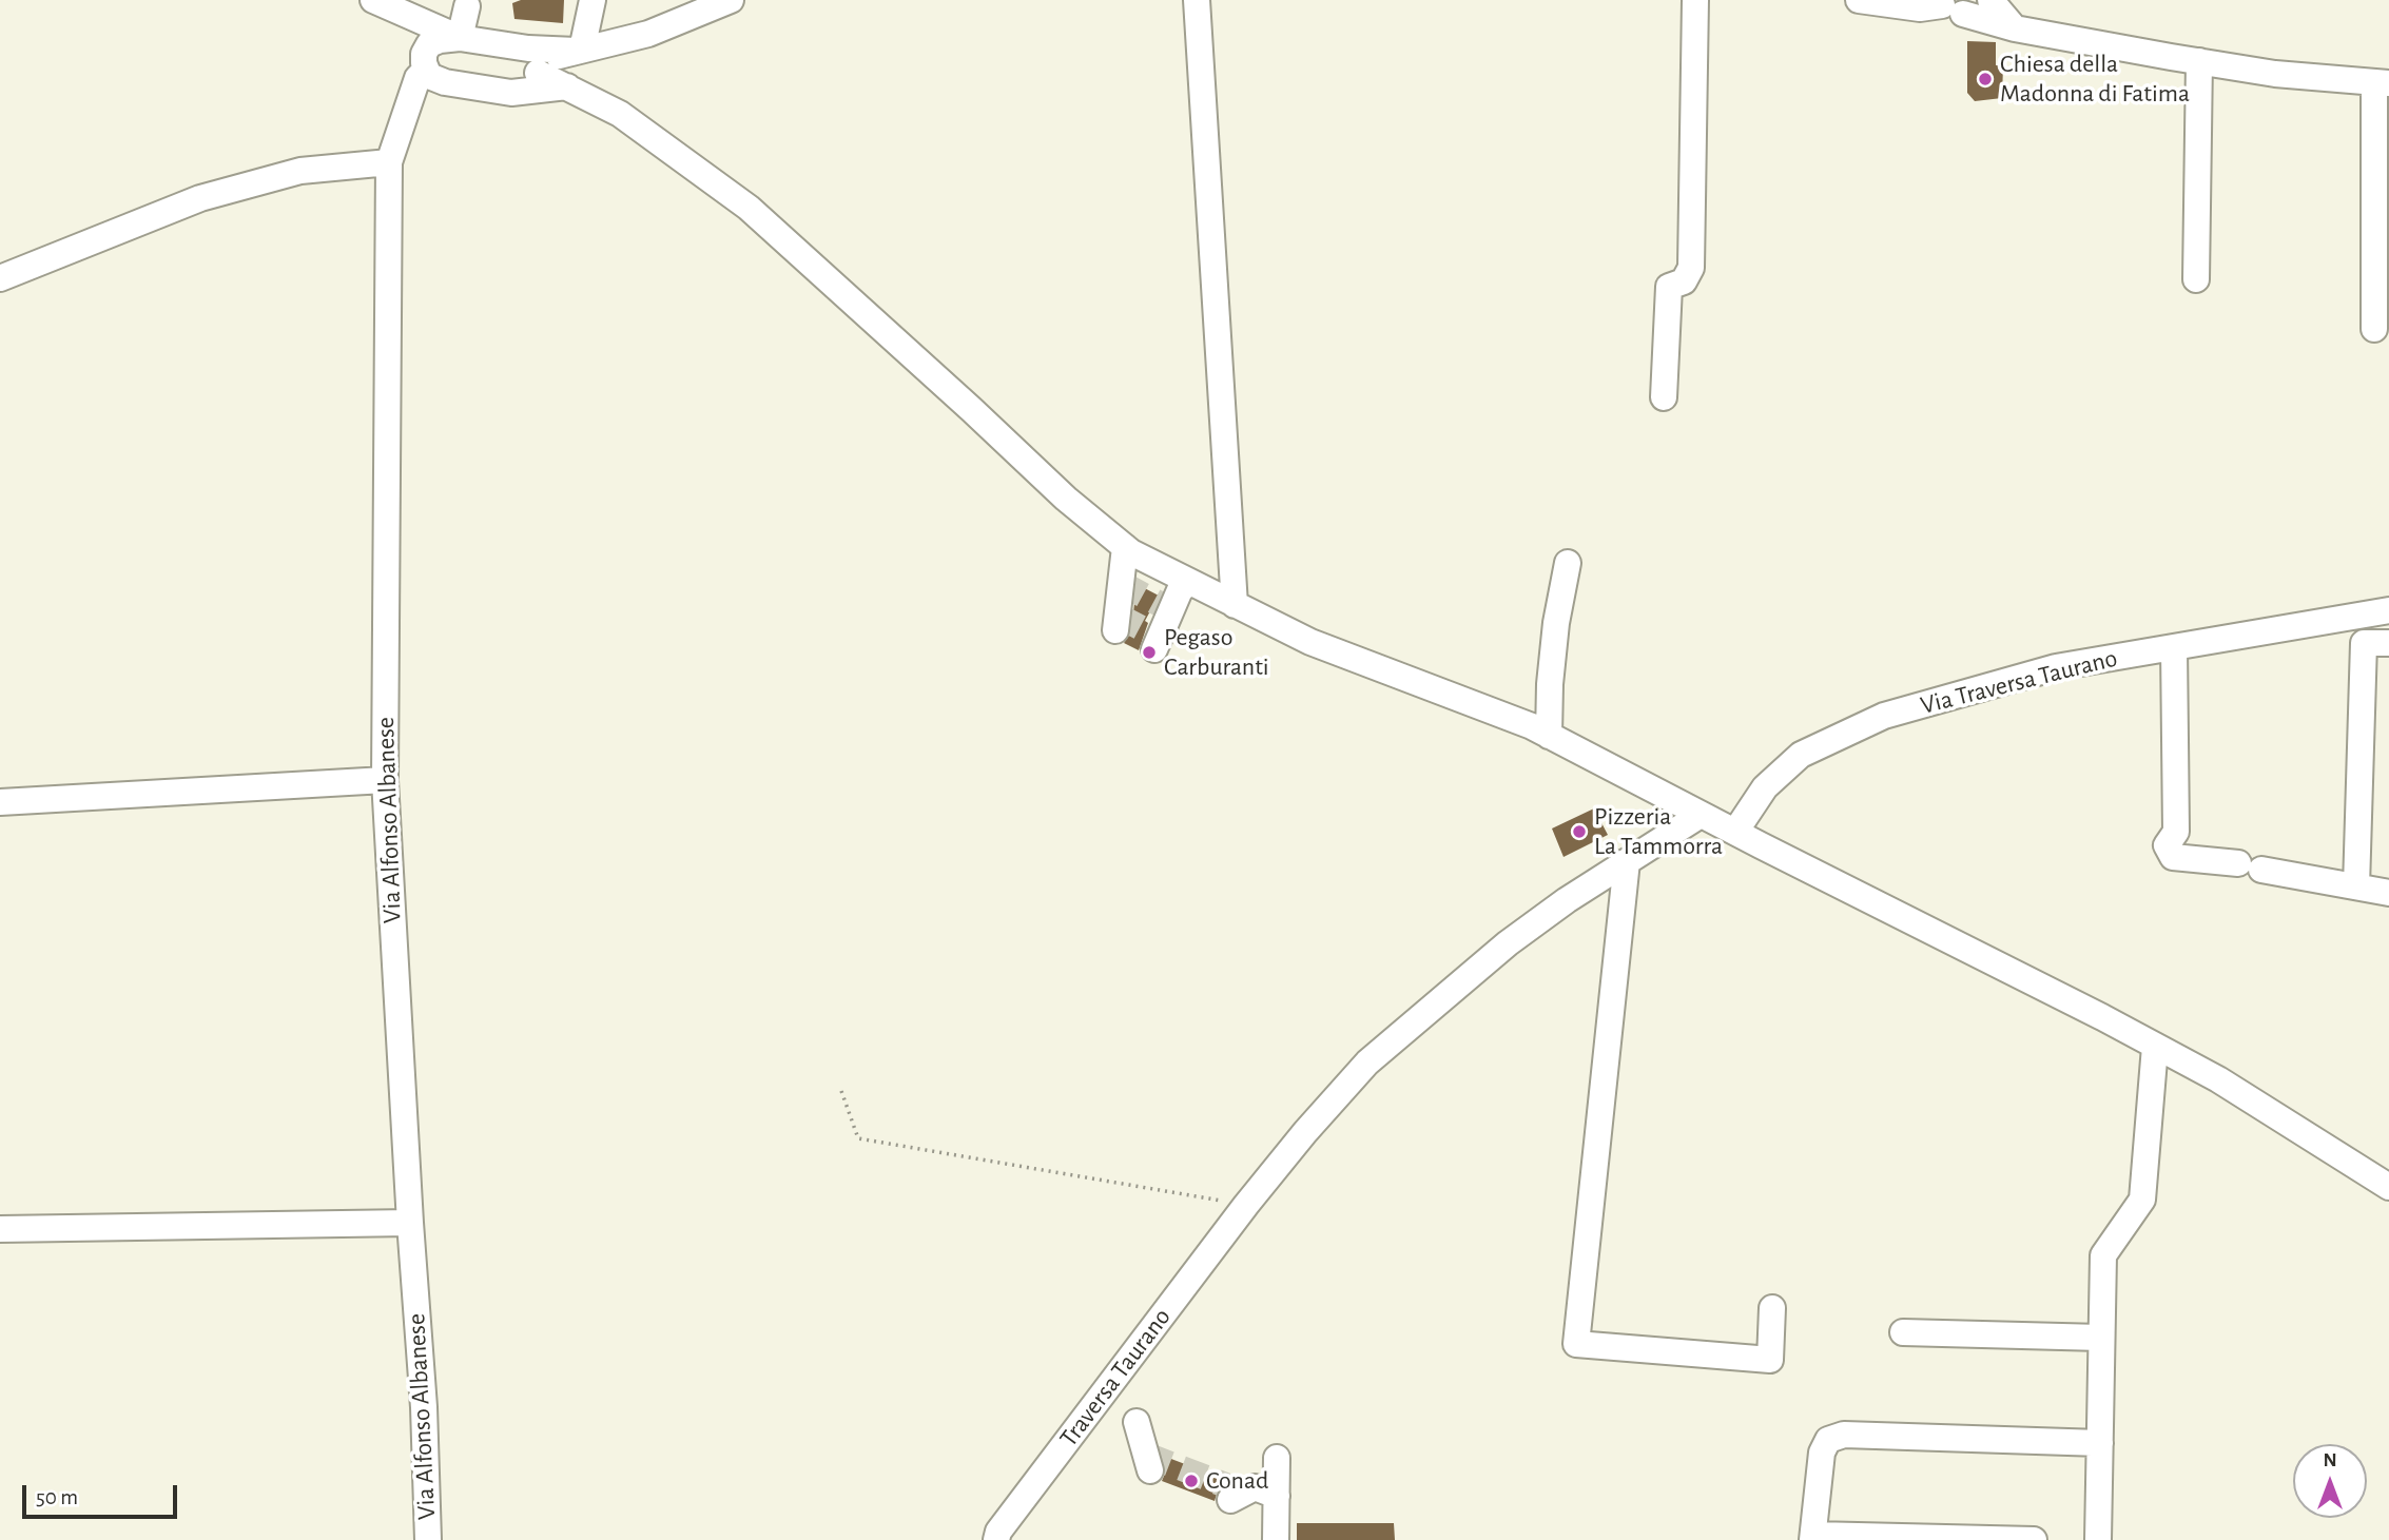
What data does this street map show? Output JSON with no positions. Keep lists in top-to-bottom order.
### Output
{
  "streets": {
    "street": ["Via Traversa Taurano", "Via Alfonso Albanese", "Traversa Taurano"]
  },
  "places": [
    "Chiesa della Madonna di Fatima",
    "Pegaso Carburanti",
    "Pizzeria La Tammorra",
    "Conad"
  ],
  "scale_bar": "50 m",
  "north": "top"
}
